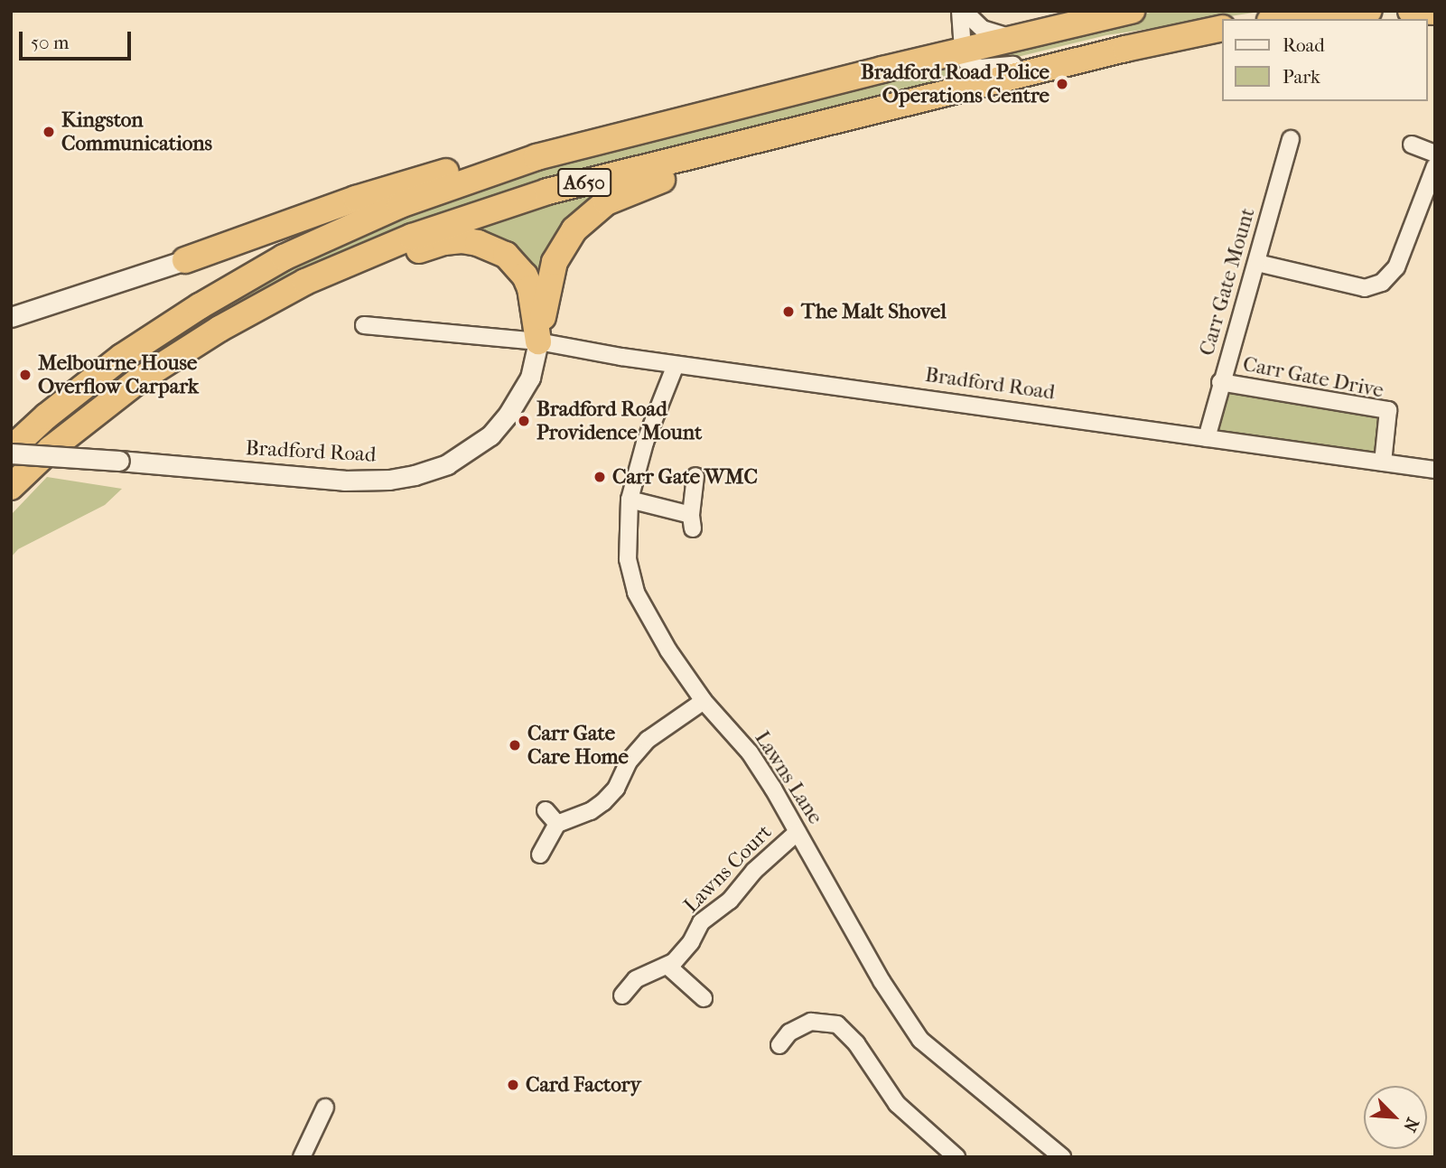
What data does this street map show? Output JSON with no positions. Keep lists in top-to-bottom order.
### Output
{
  "streets": {
    "highway": ["A650"],
    "street": [
      "Carr Gate Mount",
      "Carr Gate Drive",
      "Bradford Road",
      "Lawns Lane",
      "Lawns Court"
    ]
  },
  "crossings": [
    ["A650", "Bradford Road"],
    ["Carr Gate Mount", "Carr Gate Drive"],
    ["Carr Gate Mount", "Bradford Road"],
    ["Carr Gate Drive", "Bradford Road"],
    ["Bradford Road", "Lawns Lane"],
    ["Lawns Lane", "Lawns Court"]
  ],
  "places": [
    "Bradford Road Police Operations Centre",
    "Kingston Communications",
    "The Malt Shovel",
    "Melbourne House Overflow Carpark",
    "Bradford Road Providence Mount",
    "Carr Gate WMC",
    "Carr Gate Care Home",
    "Card Factory"
  ],
  "legend": ["Road", "Park"],
  "scale_bar": "50 m",
  "north": "bottom right"
}
